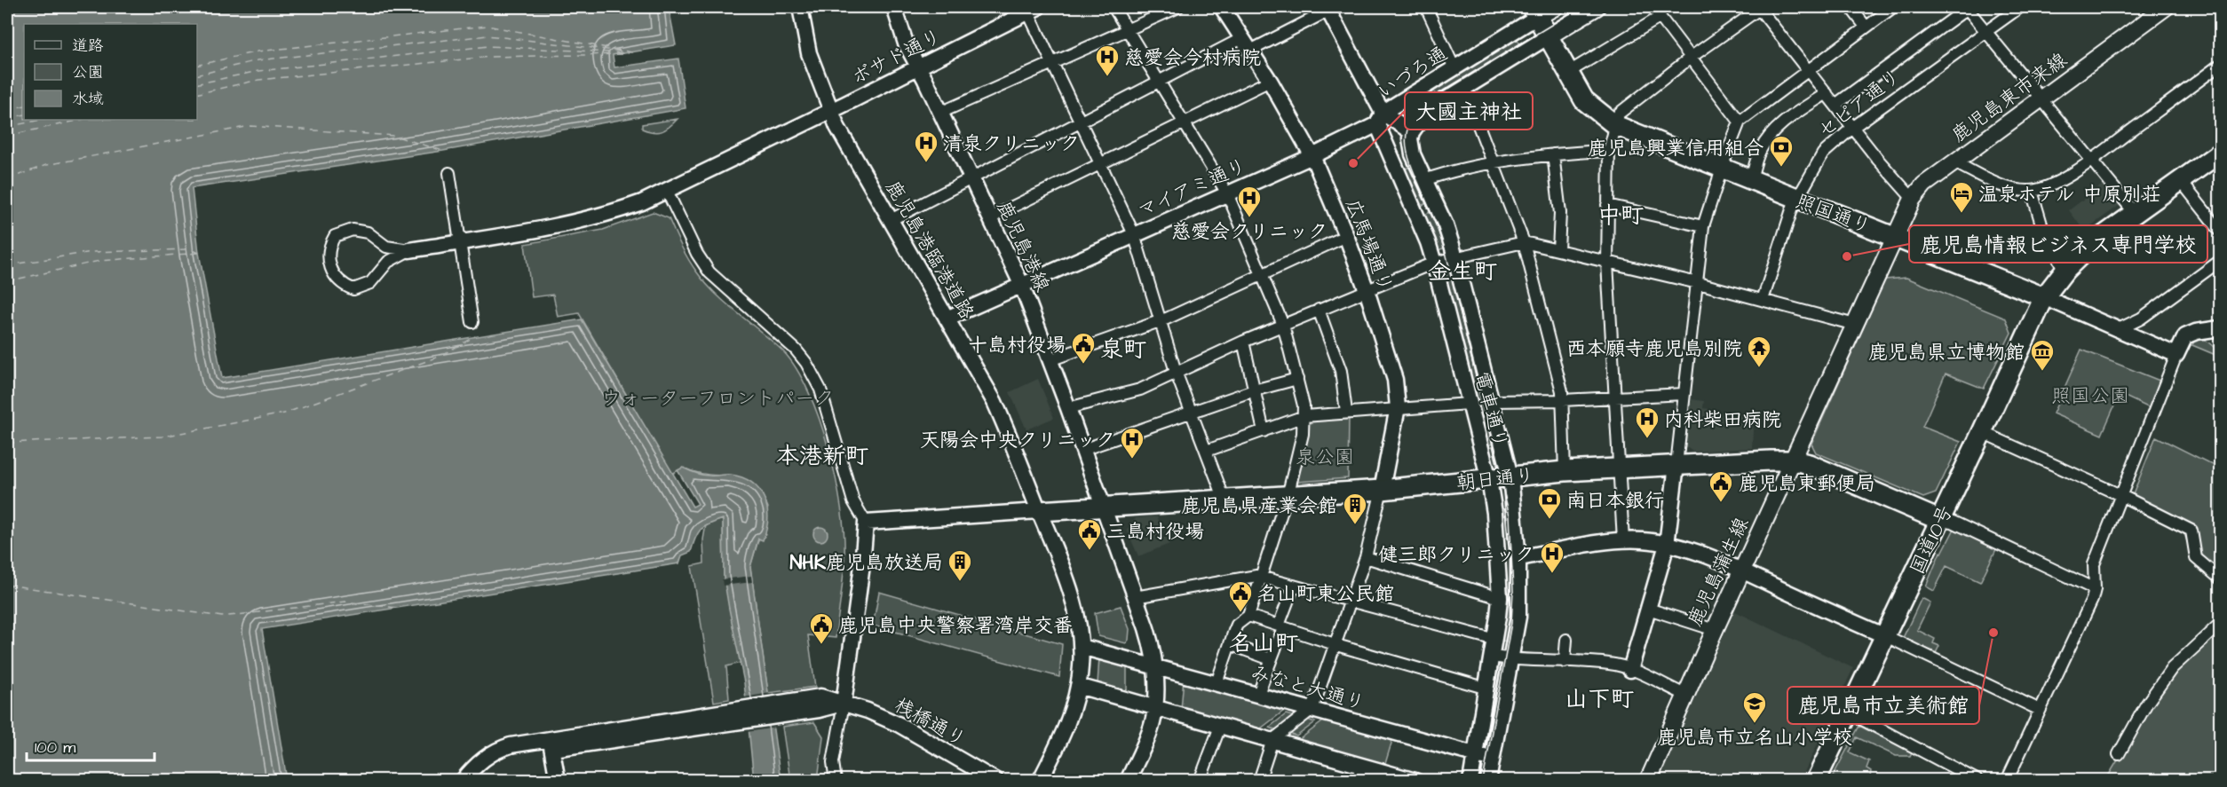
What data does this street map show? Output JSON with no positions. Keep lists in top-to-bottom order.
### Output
{
  "streets": {
    "highway": ["照国通り", "朝日通り", "国道10号"],
    "main road": ["鹿児島東市来線", "鹿児島蒲生線"],
    "street": [
      "ボサド通り",
      "いづろ通",
      "セピア通り",
      "マイアミ通り",
      "広馬場通り",
      "鹿児島港線",
      "鹿児島港臨港道路",
      "電車通り",
      "みなと大通り",
      "桟橋通り"
    ]
  },
  "crossings": [
    ["ボサド通り", "鹿児島港線"],
    ["ボサド通り", "鹿児島港臨港道路"],
    ["いづろ通", "マイアミ通り"],
    ["いづろ通", "照国通り"],
    ["いづろ通", "電車通り"],
    ["鹿児島東市来線", "照国通り"],
    ["鹿児島東市来線", "鹿児島蒲生線"],
    ["セピア通り", "照国通り"],
    ["マイアミ通り", "広馬場通り"],
    ["マイアミ通り", "鹿児島港線"],
    ["マイアミ通り", "鹿児島港臨港道路"],
    ["マイアミ通り", "電車通り"],
    ["照国通り", "国道10号"],
    ["照国通り", "鹿児島蒲生線"],
    ["広馬場通り", "朝日通り"],
    ["鹿児島港線", "朝日通り"],
    ["鹿児島港線", "みなと大通り"],
    ["鹿児島港臨港道路", "朝日通り"],
    ["鹿児島港臨港道路", "みなと大通り"],
    ["電車通り", "朝日通り"],
    ["電車通り", "みなと大通り"],
    ["朝日通り", "国道10号"],
    ["朝日通り", "鹿児島蒲生線"]
  ],
  "districts": [
    "中町",
    "金生町",
    "泉町",
    "本港新町",
    "名山町",
    "山下町"
  ],
  "parks": ["照国公園", "ウォーターフロントパーク", "泉公園"],
  "places": {
    "hospital": [
      "慈愛会今村病院",
      "清泉クリニック",
      "慈愛会クリニック",
      "内科柴田病院",
      "天陽会中央クリニック",
      "健三郎クリニック"
    ],
    "other": ["大國主神社", "鹿児島情報ビジネス専門学校", "鹿児島市立美術館"],
    "bank": ["鹿児島興業信用組合", "南日本銀行"],
    "hotel": ["温泉ホテル 中原別荘"],
    "public building": [
      "十島村役場",
      "鹿児島東郵便局",
      "三島村役場",
      "名山町東公民館",
      "鹿児島中央警察署湾岸交番"
    ],
    "temple": ["西本願寺鹿児島別院"],
    "museum": ["鹿児島県立博物館"],
    "building": ["鹿児島県産業会館", "NHK鹿児島放送局"],
    "school or university": ["鹿児島市立名山小学校"]
  },
  "legend": ["道路", "公園", "水域"],
  "scale_bar": "100 m"
}
